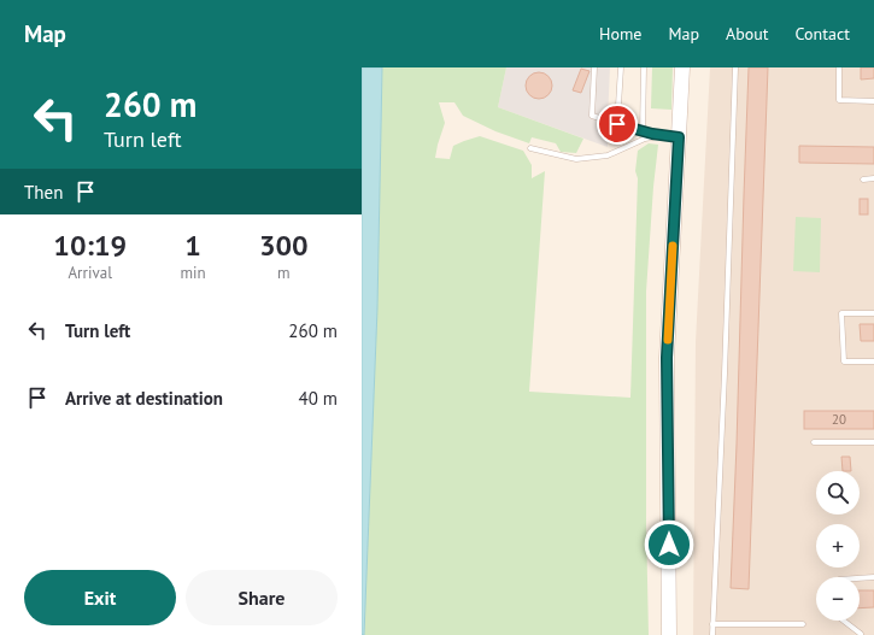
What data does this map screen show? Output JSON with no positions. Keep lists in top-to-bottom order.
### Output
{
  "house_numbers": ["20"],
  "page": {
    "header": "Map",
    "nav": [
      "Home",
      "Map",
      "About",
      "Contact"
    ],
    "turn": ["260 m", "Turn left"],
    "then": "Then",
    "eta": [
      "10:19",
      "Arrival",
      "1",
      "min",
      "300",
      "m"
    ],
    "list": [
      {
        "name": "Turn left",
        "value": "260 m"
      },
      {
        "name": "Arrive at destination",
        "value": "40 m"
      }
    ],
    "map_buttons": ["+", "−"],
    "buttons": ["Exit", "Share"]
  }
}
